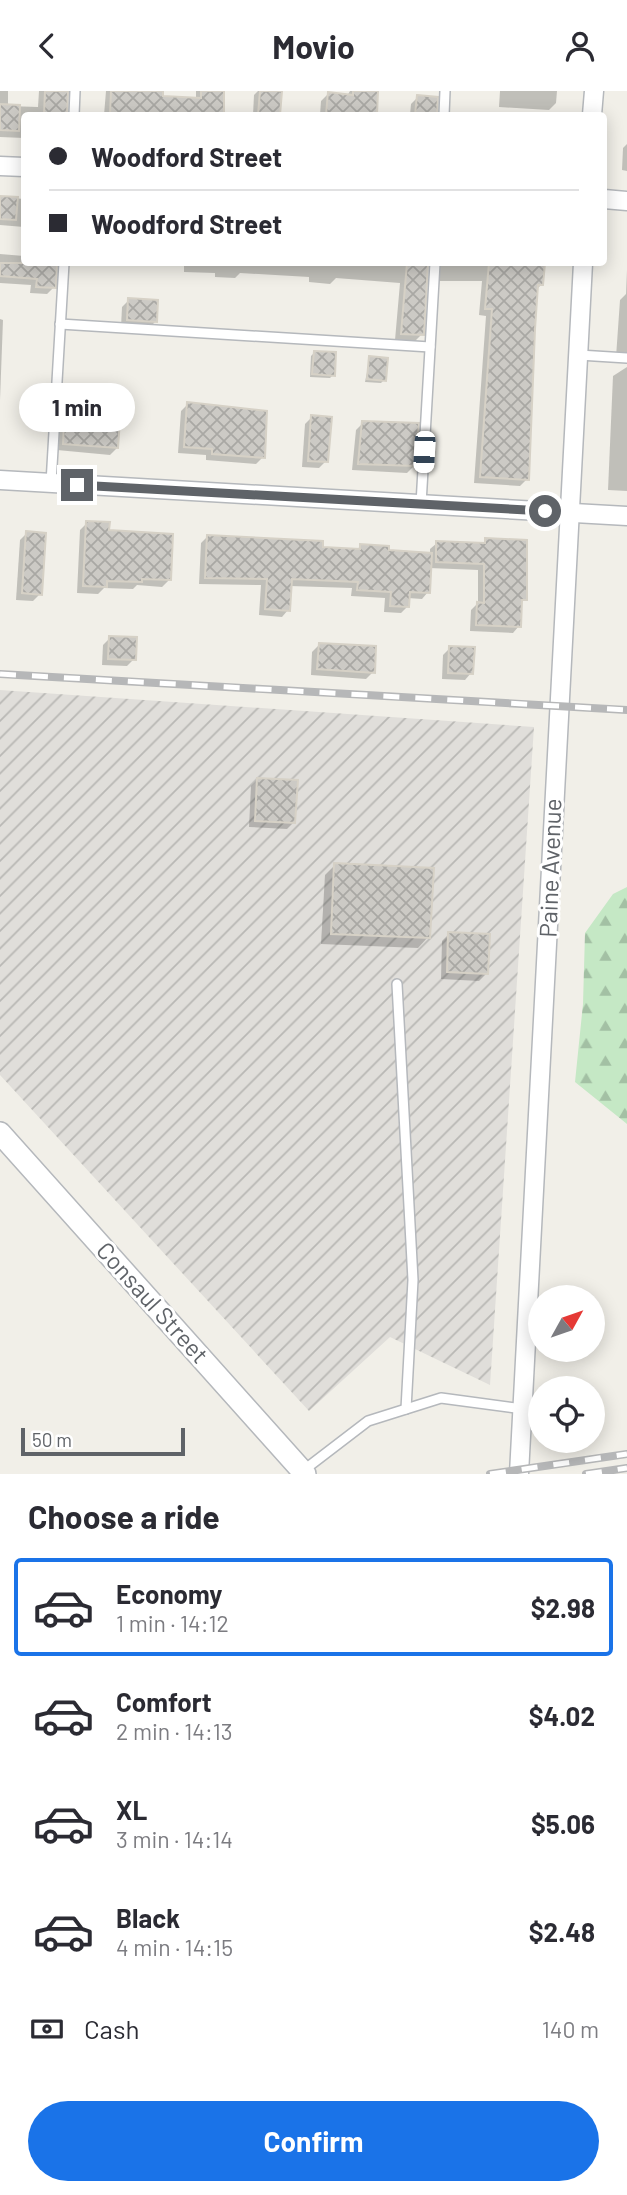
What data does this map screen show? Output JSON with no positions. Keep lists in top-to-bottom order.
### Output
{
  "streets": {
    "street": ["Paine Avenue", "Consaul Street"]
  },
  "scale_bar": "50 m",
  "north": "top right",
  "page": {
    "header": "Movio",
    "banner": ["Woodford Street", "Woodford Street"],
    "bubble": "1 min",
    "scale": "50 m",
    "heading": "Choose a ride",
    "list": [
      {
        "name": "Economy",
        "note": "1 min · 14:12",
        "value": "$2.98"
      },
      {
        "name": "Comfort",
        "note": "2 min · 14:13",
        "value": "$4.02"
      },
      {
        "name": "XL",
        "note": "3 min · 14:14",
        "value": "$5.06"
      },
      {
        "name": "Black",
        "note": "4 min · 14:15",
        "value": "$2.48"
      }
    ],
    "pay": ["Cash", "140 m"],
    "buttons": "Confirm"
  }
}
